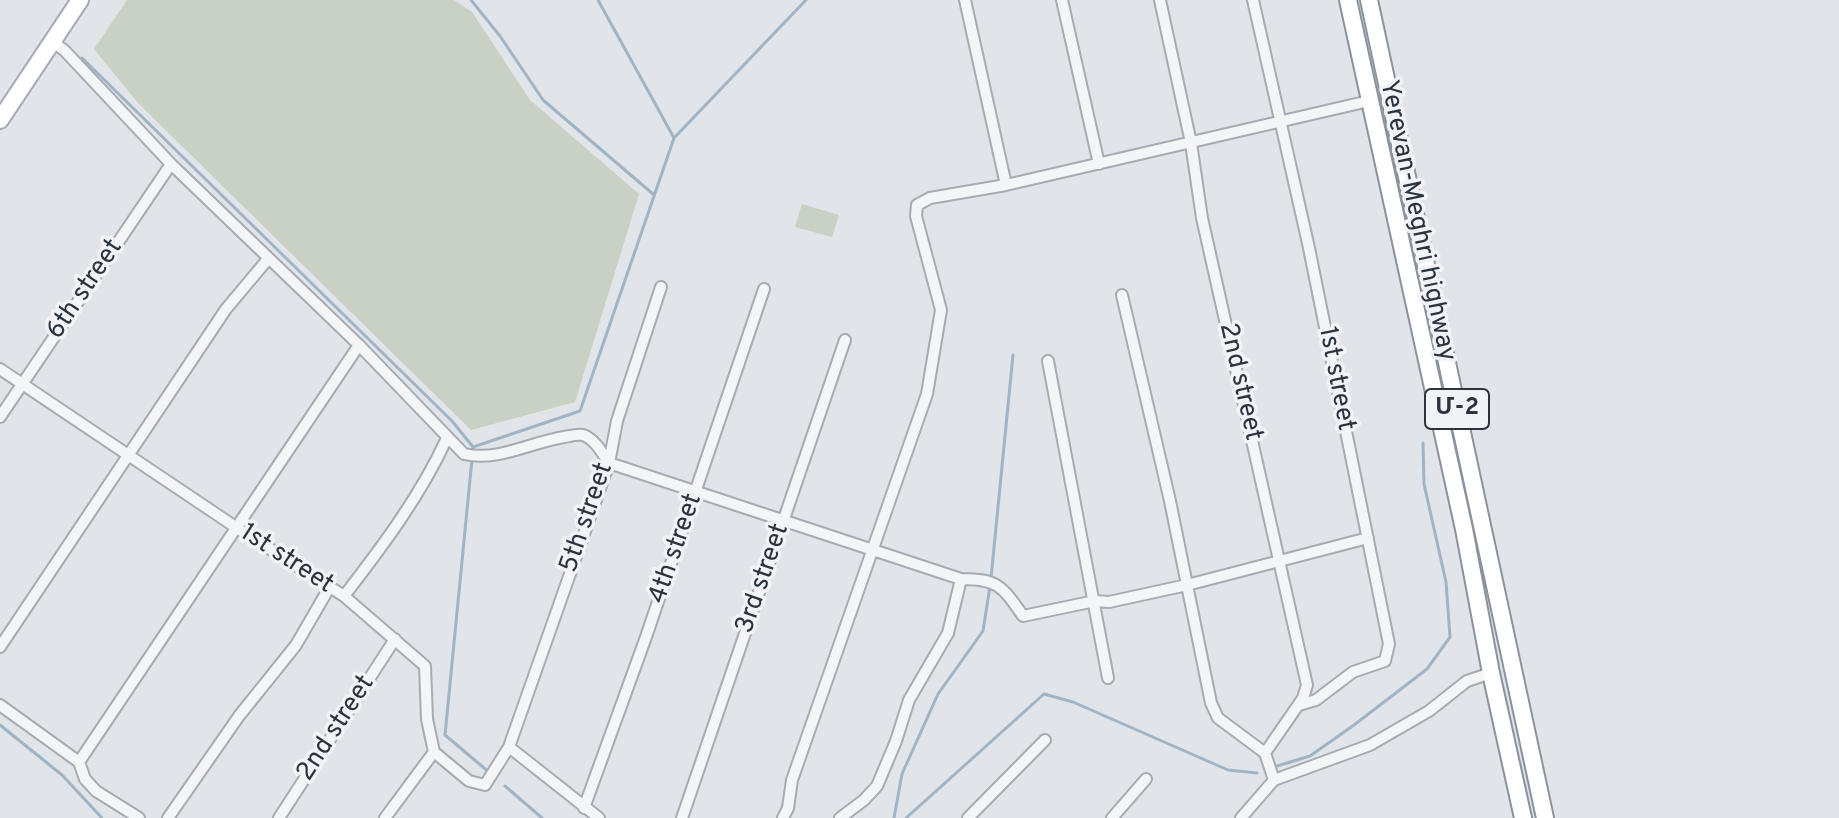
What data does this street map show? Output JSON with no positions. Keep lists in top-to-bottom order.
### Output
{
  "streets": {
    "main road": ["Yerevan-Meghri highway", "Մ-2"],
    "street": [
      "6th street",
      "1st street",
      "2nd street",
      "5th street",
      "4th street",
      "3rd street"
    ]
  },
  "crossings": [
    ["6th street", "1st street"],
    ["1st street", "2nd street"],
    ["1st street", "5th street"]
  ]
}
